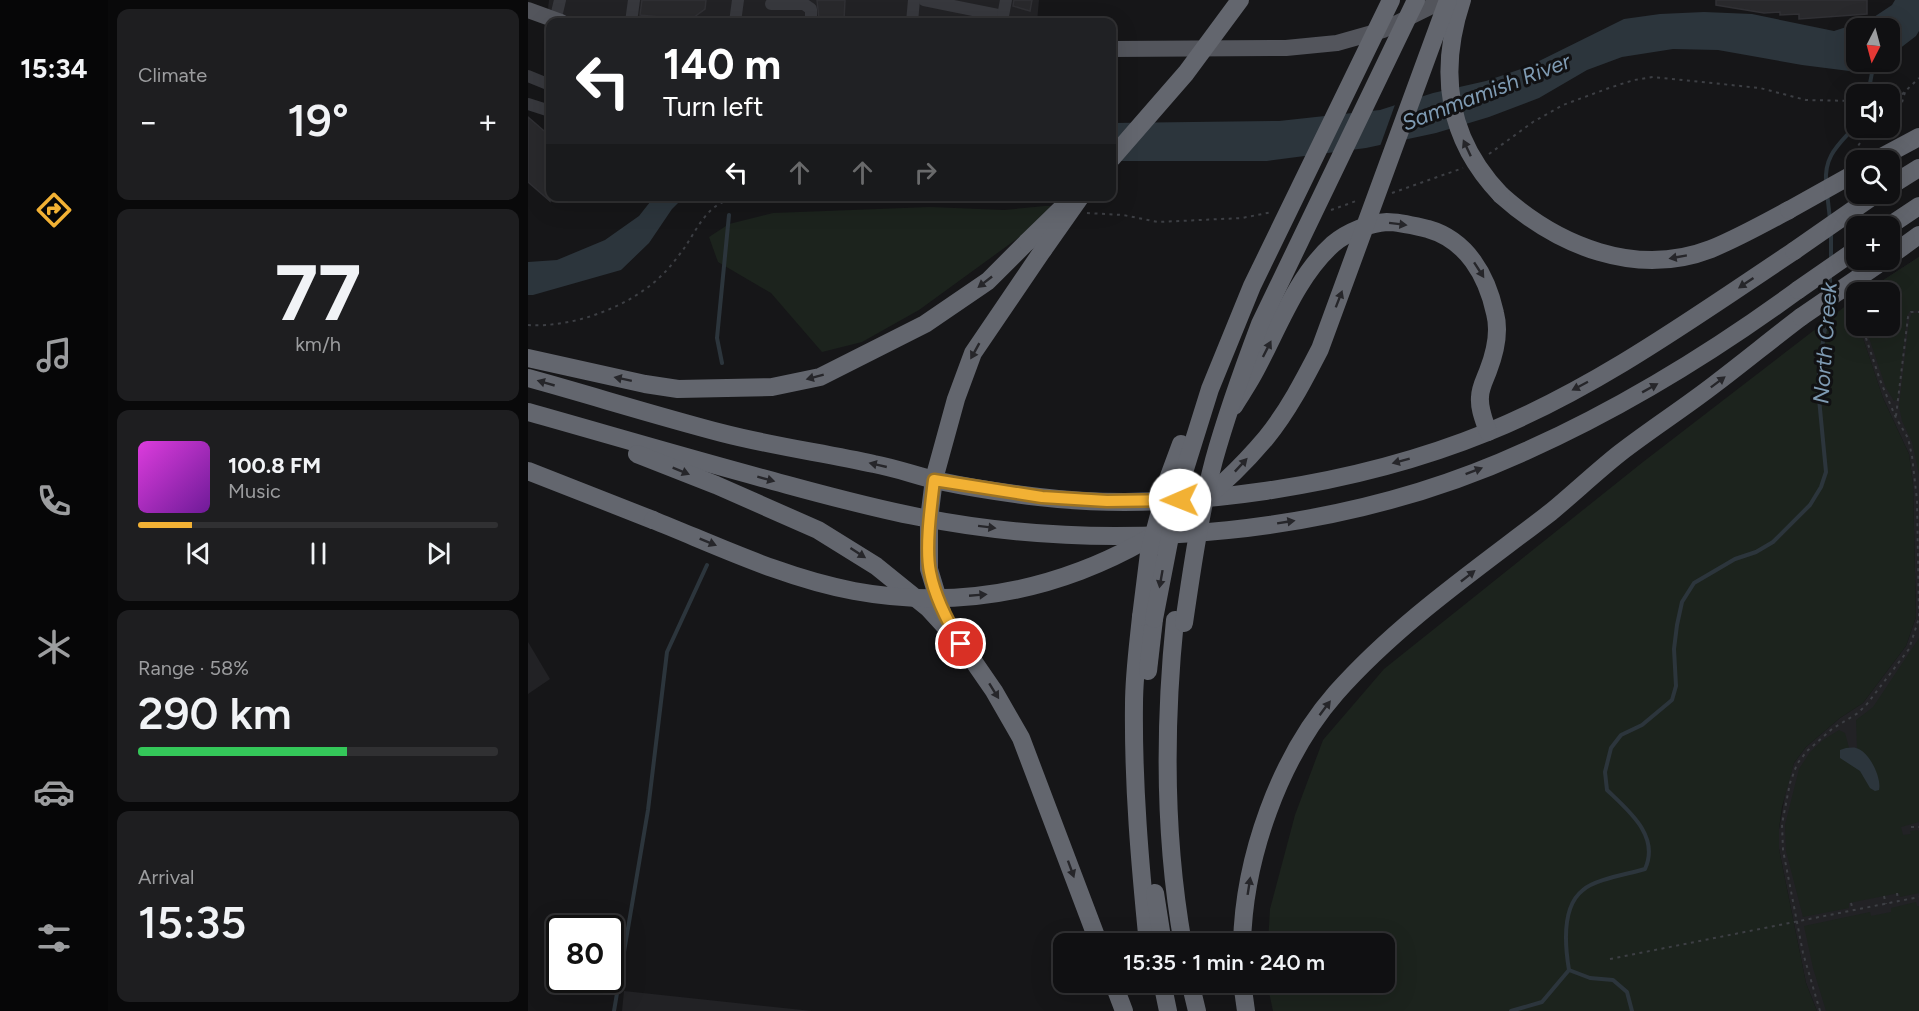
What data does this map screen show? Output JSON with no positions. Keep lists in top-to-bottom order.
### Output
{
  "water": ["Sammamish River", "North Creek"],
  "north": "bottom",
  "page": {
    "tabs": "15:34",
    "tile": [
      "Climate",
      ["77", "km/h"],
      ["Range · 58%", "290 km"],
      ["Arrival", "15:35"]
    ],
    "map_buttons": ["+", "−"],
    "turn": ["140 m", "Turn left"],
    "heat": ["−", "19°", "+"],
    "song": ["100.8 FM", "Music"],
    "limit": "80",
    "trip": "15:35 · 1 min · 240 m"
  }
}
